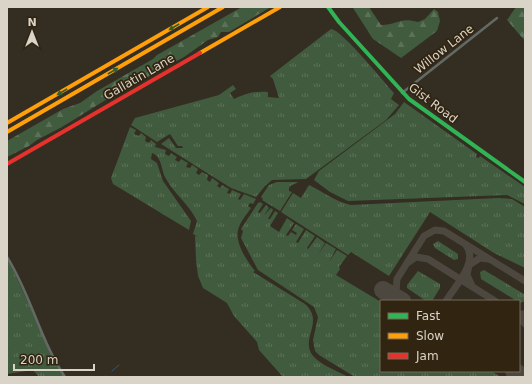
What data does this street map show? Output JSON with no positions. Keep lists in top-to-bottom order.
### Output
{
  "streets": {
    "main road": ["Gallatin Lane", "Gist Road"],
    "street": ["Willow Lane"]
  },
  "crossings": [
    ["Willow Lane", "Gist Road"]
  ],
  "legend": ["Fast", "Slow", "Jam"],
  "scale_bar": "200 m",
  "north": "top"
}
